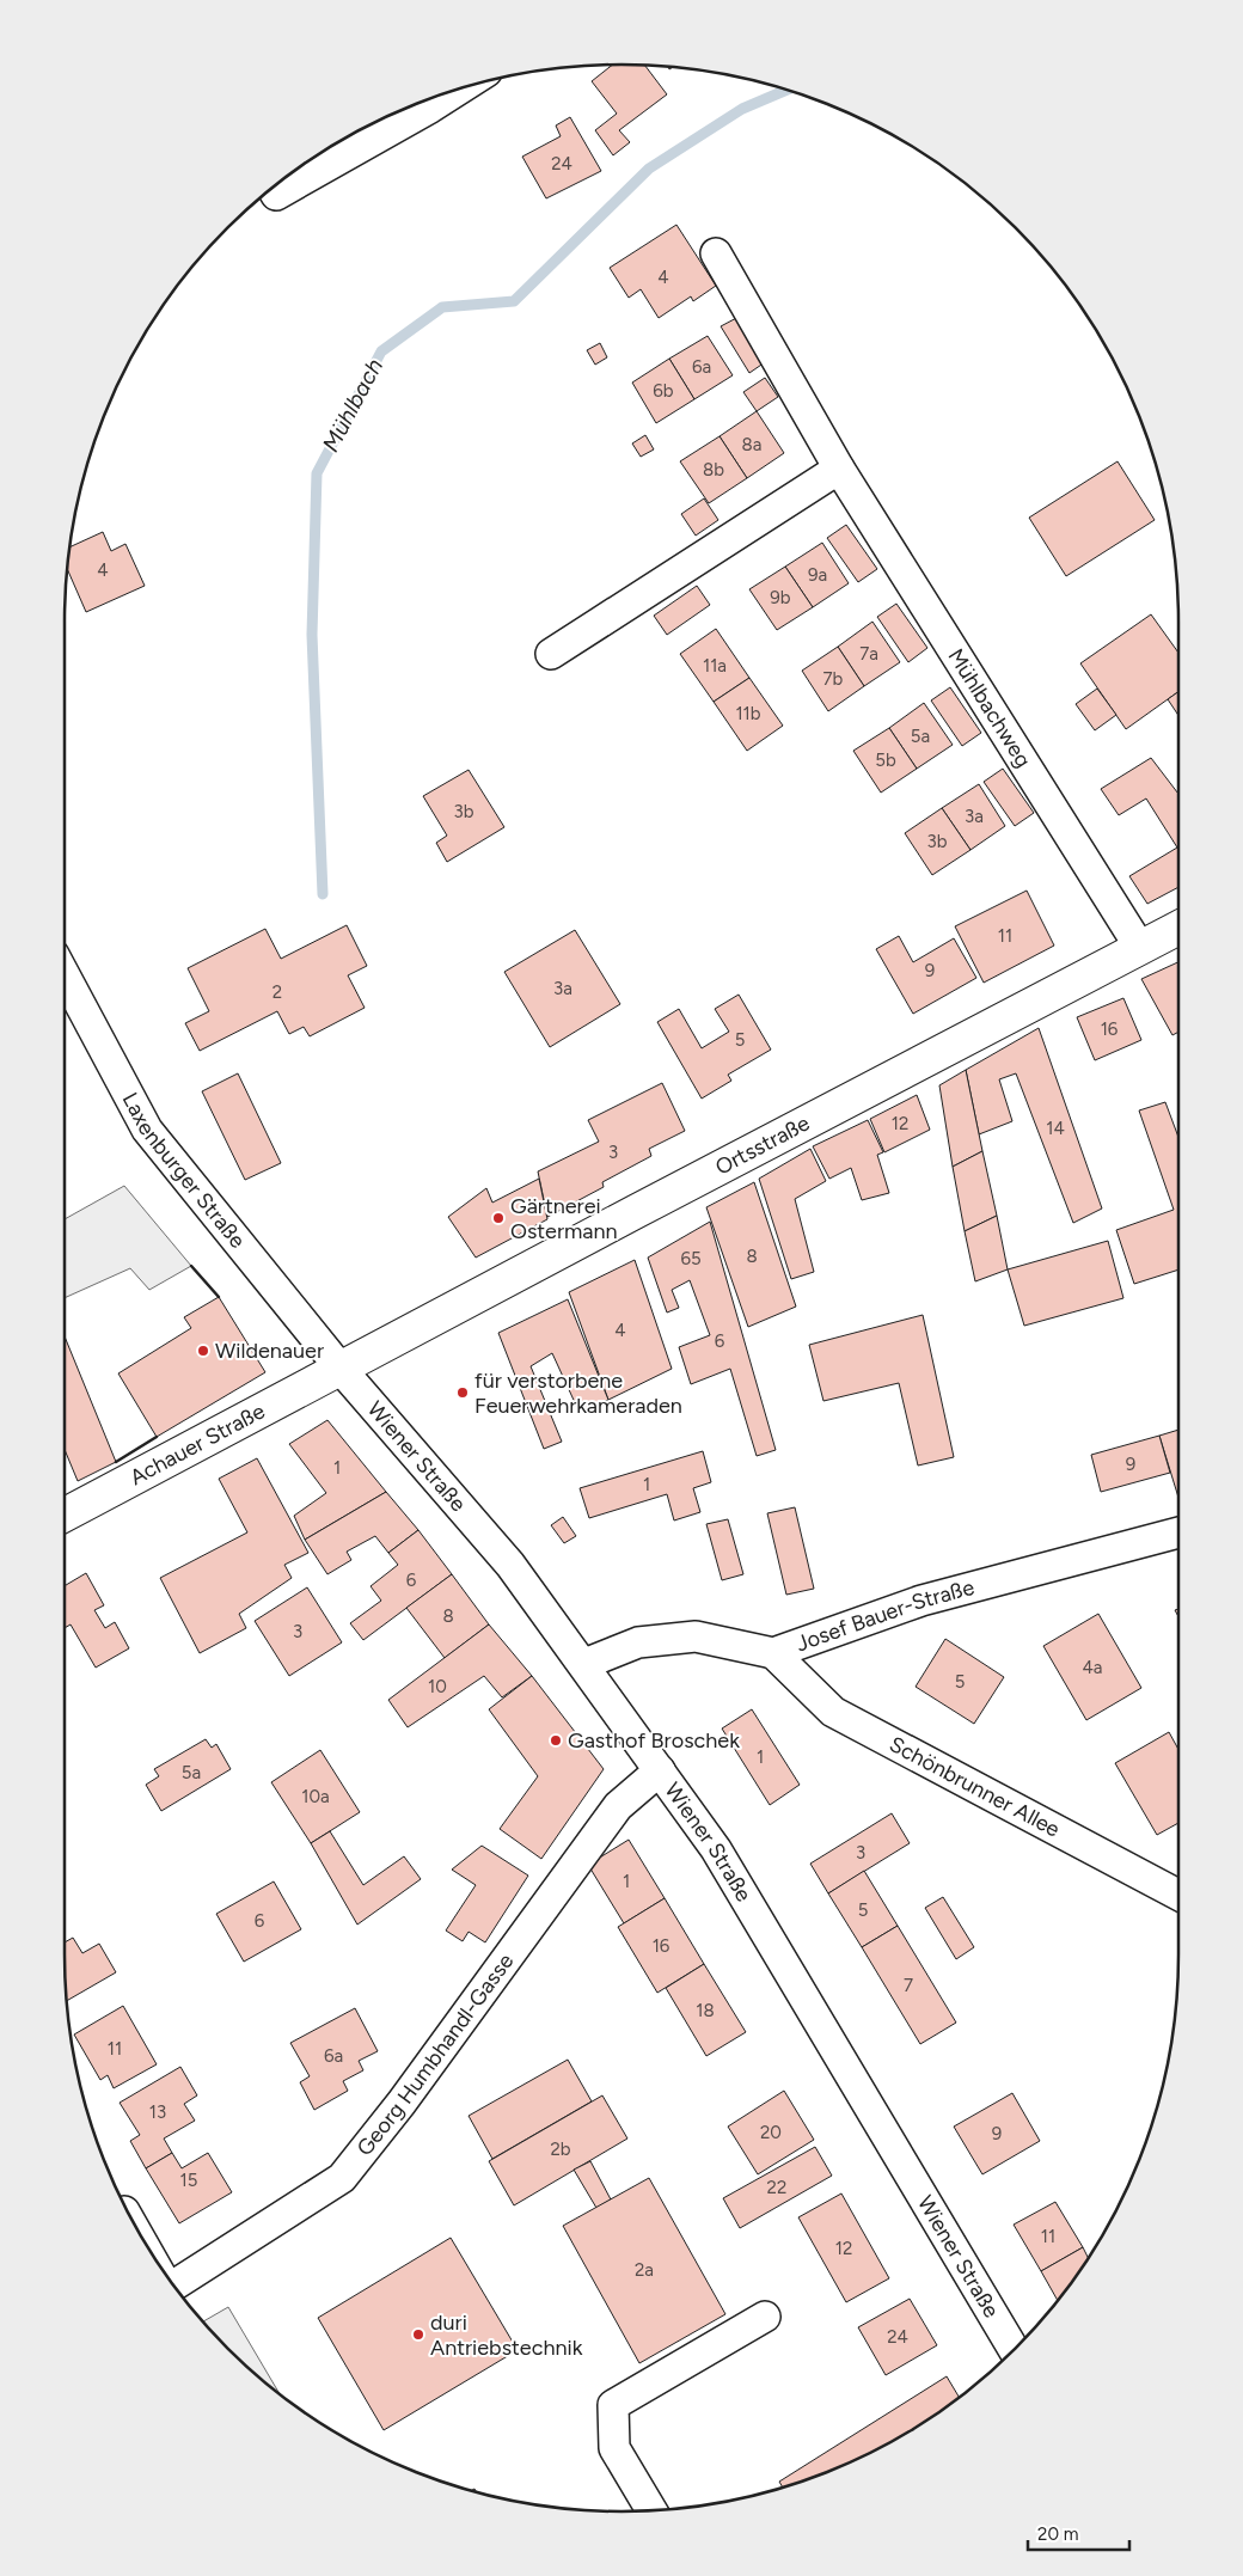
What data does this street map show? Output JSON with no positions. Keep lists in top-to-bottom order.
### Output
{
  "streets": {
    "street": [
      "Mühlbachweg",
      "Ortsstraße",
      "Laxenburger Straße",
      "Achauer Straße",
      "Wiener Straße",
      "Josef Bauer-Straße",
      "Schönbrunner Allee",
      "Georg Humbhandl-Gasse"
    ]
  },
  "crossings": [
    ["Mühlbachweg", "Ortsstraße"],
    ["Ortsstraße", "Laxenburger Straße"],
    ["Ortsstraße", "Achauer Straße"],
    ["Ortsstraße", "Wiener Straße"],
    ["Laxenburger Straße", "Achauer Straße"],
    ["Laxenburger Straße", "Wiener Straße"],
    ["Achauer Straße", "Wiener Straße"],
    ["Wiener Straße", "Josef Bauer-Straße"],
    ["Wiener Straße", "Georg Humbhandl-Gasse"],
    ["Josef Bauer-Straße", "Schönbrunner Allee"]
  ],
  "water": ["Mühlbach"],
  "places": [
    "Gärtnerei Ostermann",
    "Wildenauer",
    "für verstorbene Feuerwehrkameraden",
    "Gasthof Broschek",
    "duri Antriebstechnik"
  ],
  "house_numbers": [
    "24",
    "4",
    "6a",
    "6b",
    "8a",
    "8b",
    "4",
    "9a",
    "9b",
    "7a",
    "11a",
    "7b",
    "11b",
    "5a",
    "5b",
    "3b",
    "3a",
    "3b",
    "11",
    "9",
    "3a",
    "2",
    "16",
    "5",
    "12",
    "14",
    "3",
    "8",
    "65",
    "4",
    "6",
    "9",
    "1",
    "1",
    "6",
    "8",
    "3",
    "4a",
    "5",
    "10",
    "1",
    "5a",
    "10a",
    "3",
    "1",
    "5",
    "6",
    "16",
    "7",
    "18",
    "11",
    "6a",
    "13",
    "20",
    "9",
    "2b",
    "15",
    "22",
    "11",
    "12",
    "2a",
    "24"
  ],
  "scale_bar": "20 m"
}
